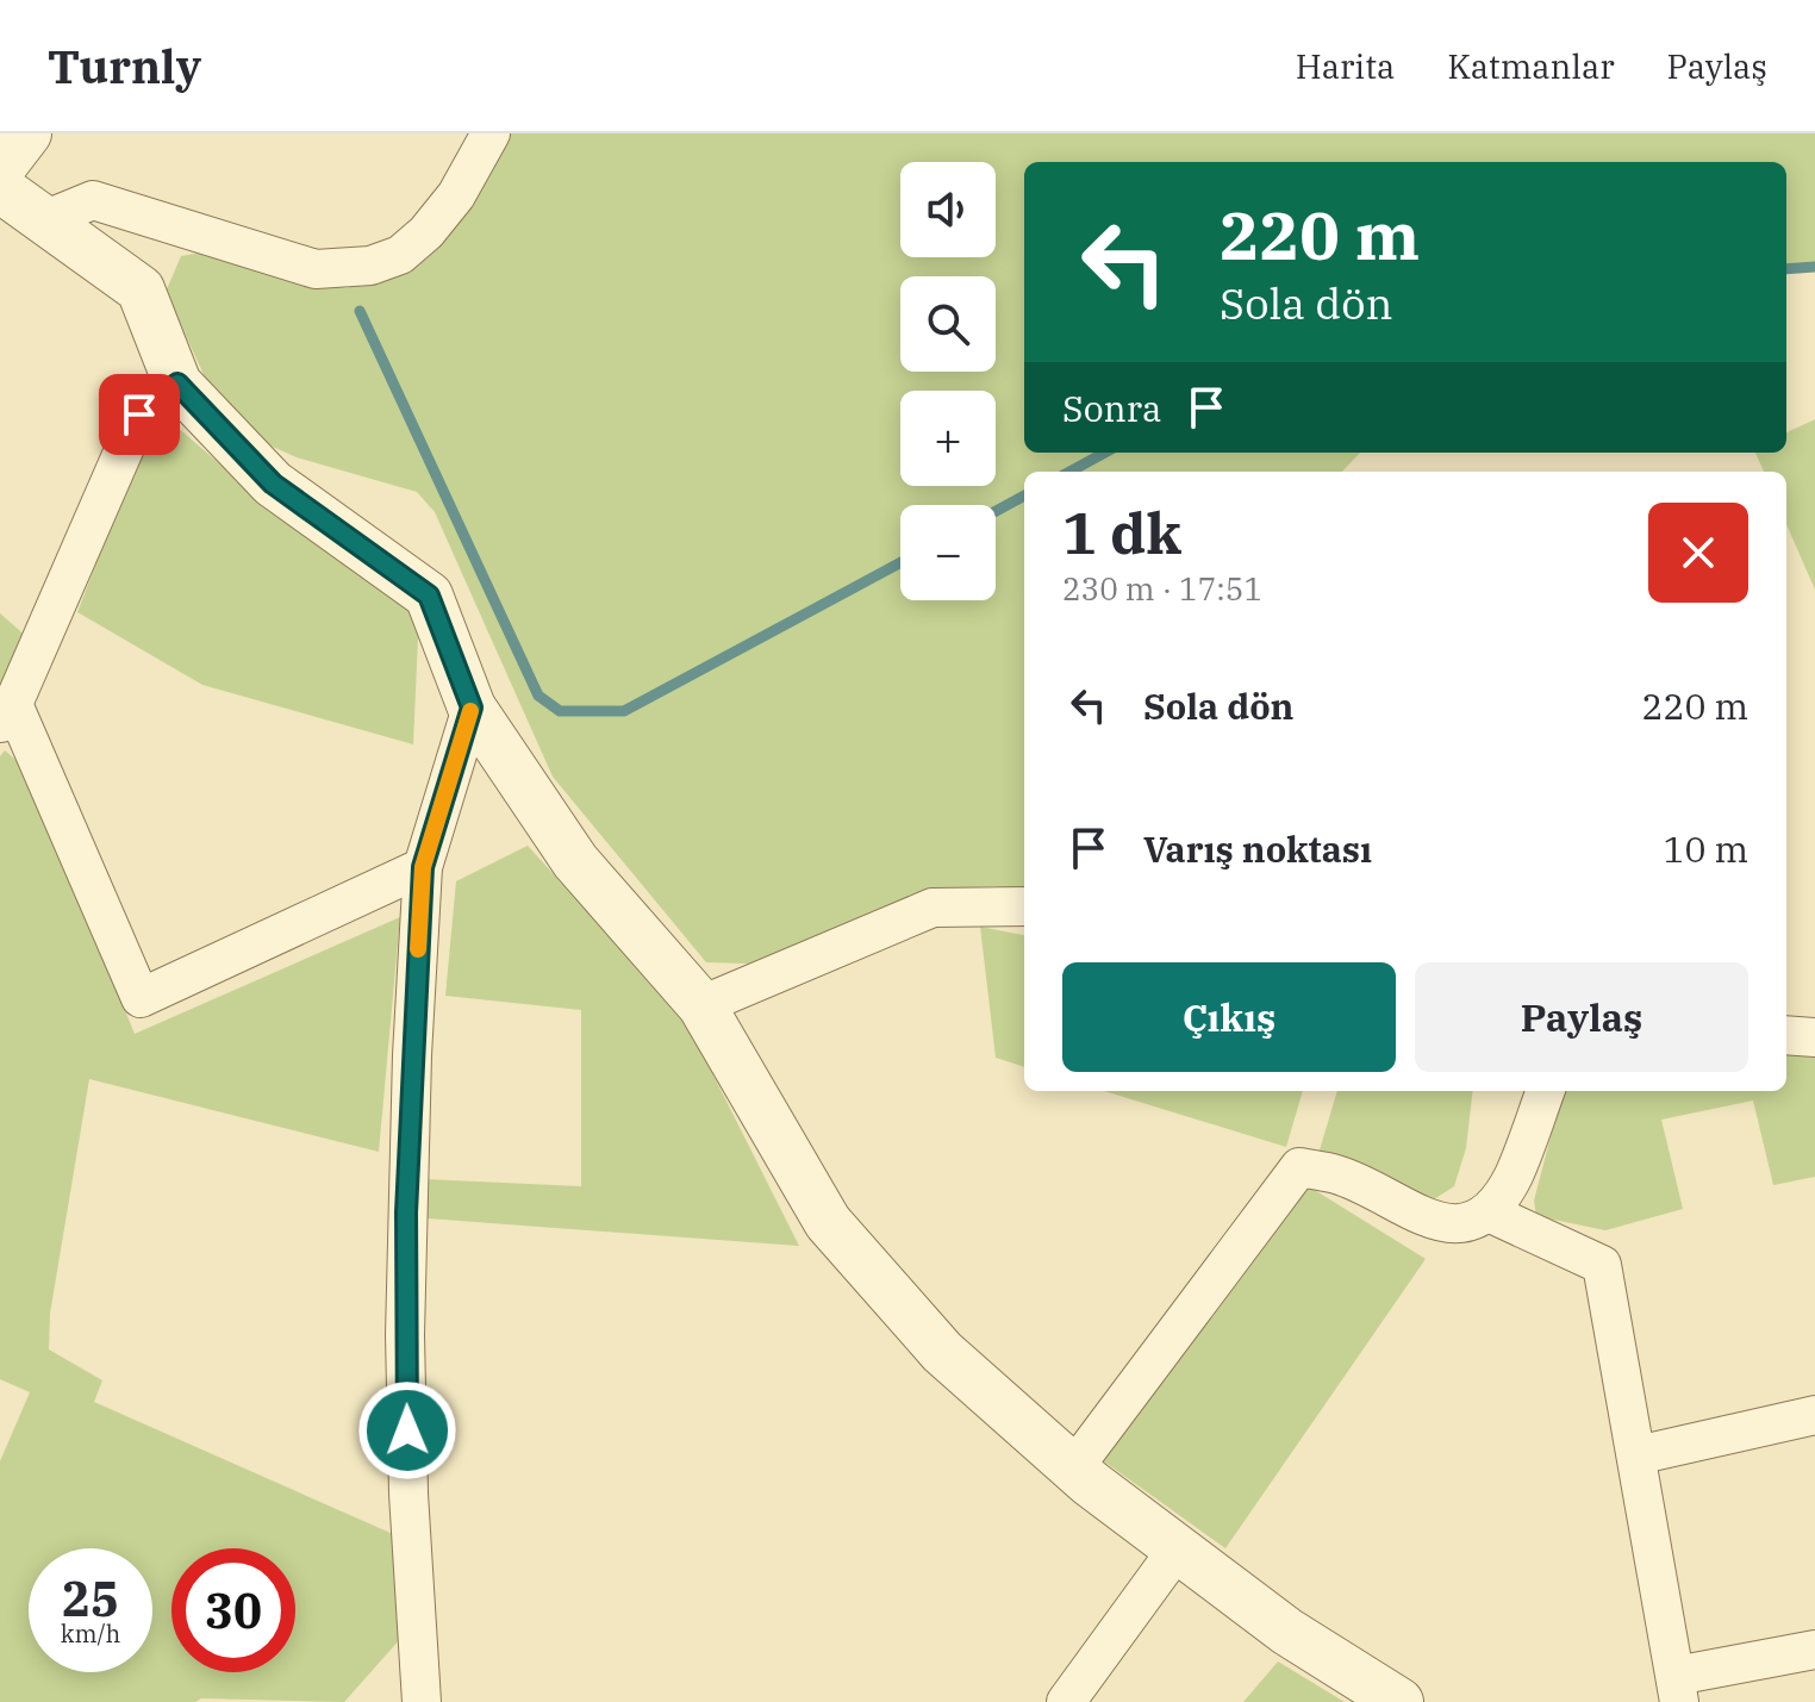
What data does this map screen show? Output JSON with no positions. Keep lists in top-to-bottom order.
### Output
{
  "page": {
    "header": "Turnly",
    "nav": ["Harita", "Katmanlar", "Paylaş"],
    "map_buttons": ["+", "−"],
    "turn": ["220 m", "Sola dön"],
    "then": "Sonra",
    "heading": ["1 dk", "230 m · 17:51"],
    "list": [
      {
        "name": "Sola dön",
        "value": "220 m"
      },
      {
        "name": "Varış noktası",
        "value": "10 m"
      }
    ],
    "buttons": ["Çıkış", "Paylaş"],
    "speed": "25 km/h",
    "limit": "30"
  }
}
